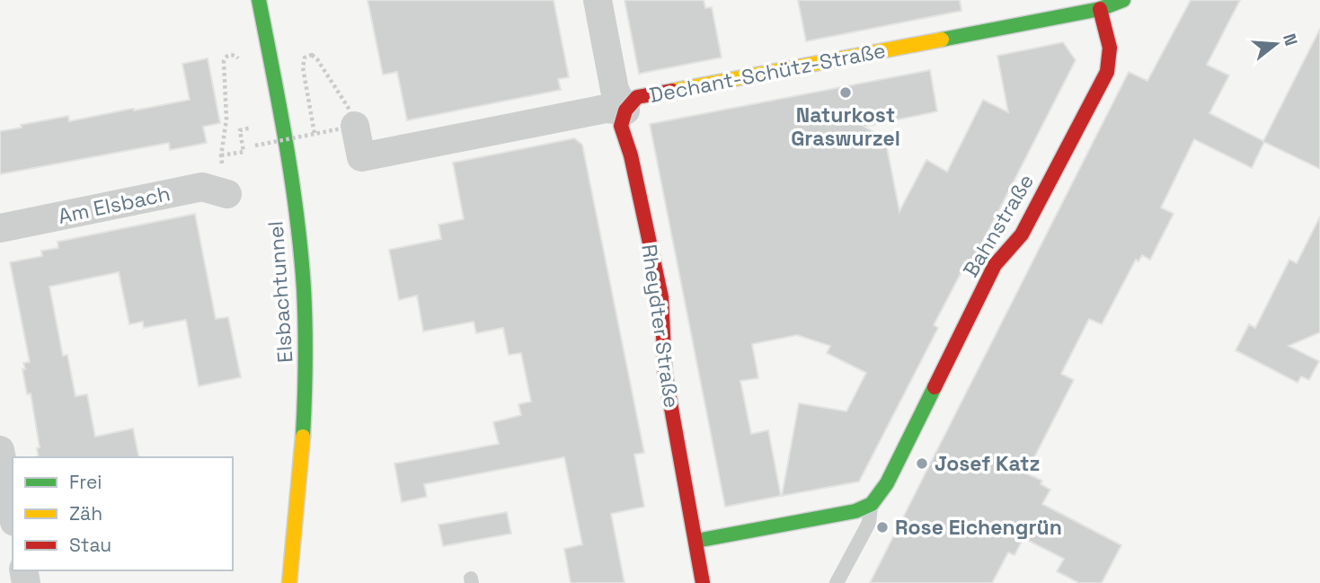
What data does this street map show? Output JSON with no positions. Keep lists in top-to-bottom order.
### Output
{
  "streets": {
    "street": [
      "Dechant-Schütz-Straße",
      "Am Elsbach",
      "Bahnstraße",
      "Elsbachtunnel",
      "Rheydter Straße"
    ]
  },
  "crossings": [
    ["Dechant-Schütz-Straße", "Bahnstraße"],
    ["Dechant-Schütz-Straße", "Rheydter Straße"]
  ],
  "places": ["Naturkost Graswurzel", "Josef Katz", "Rose Eichengrün"],
  "legend": ["Frei", "Zäh", "Stau"],
  "north": "right"
}
